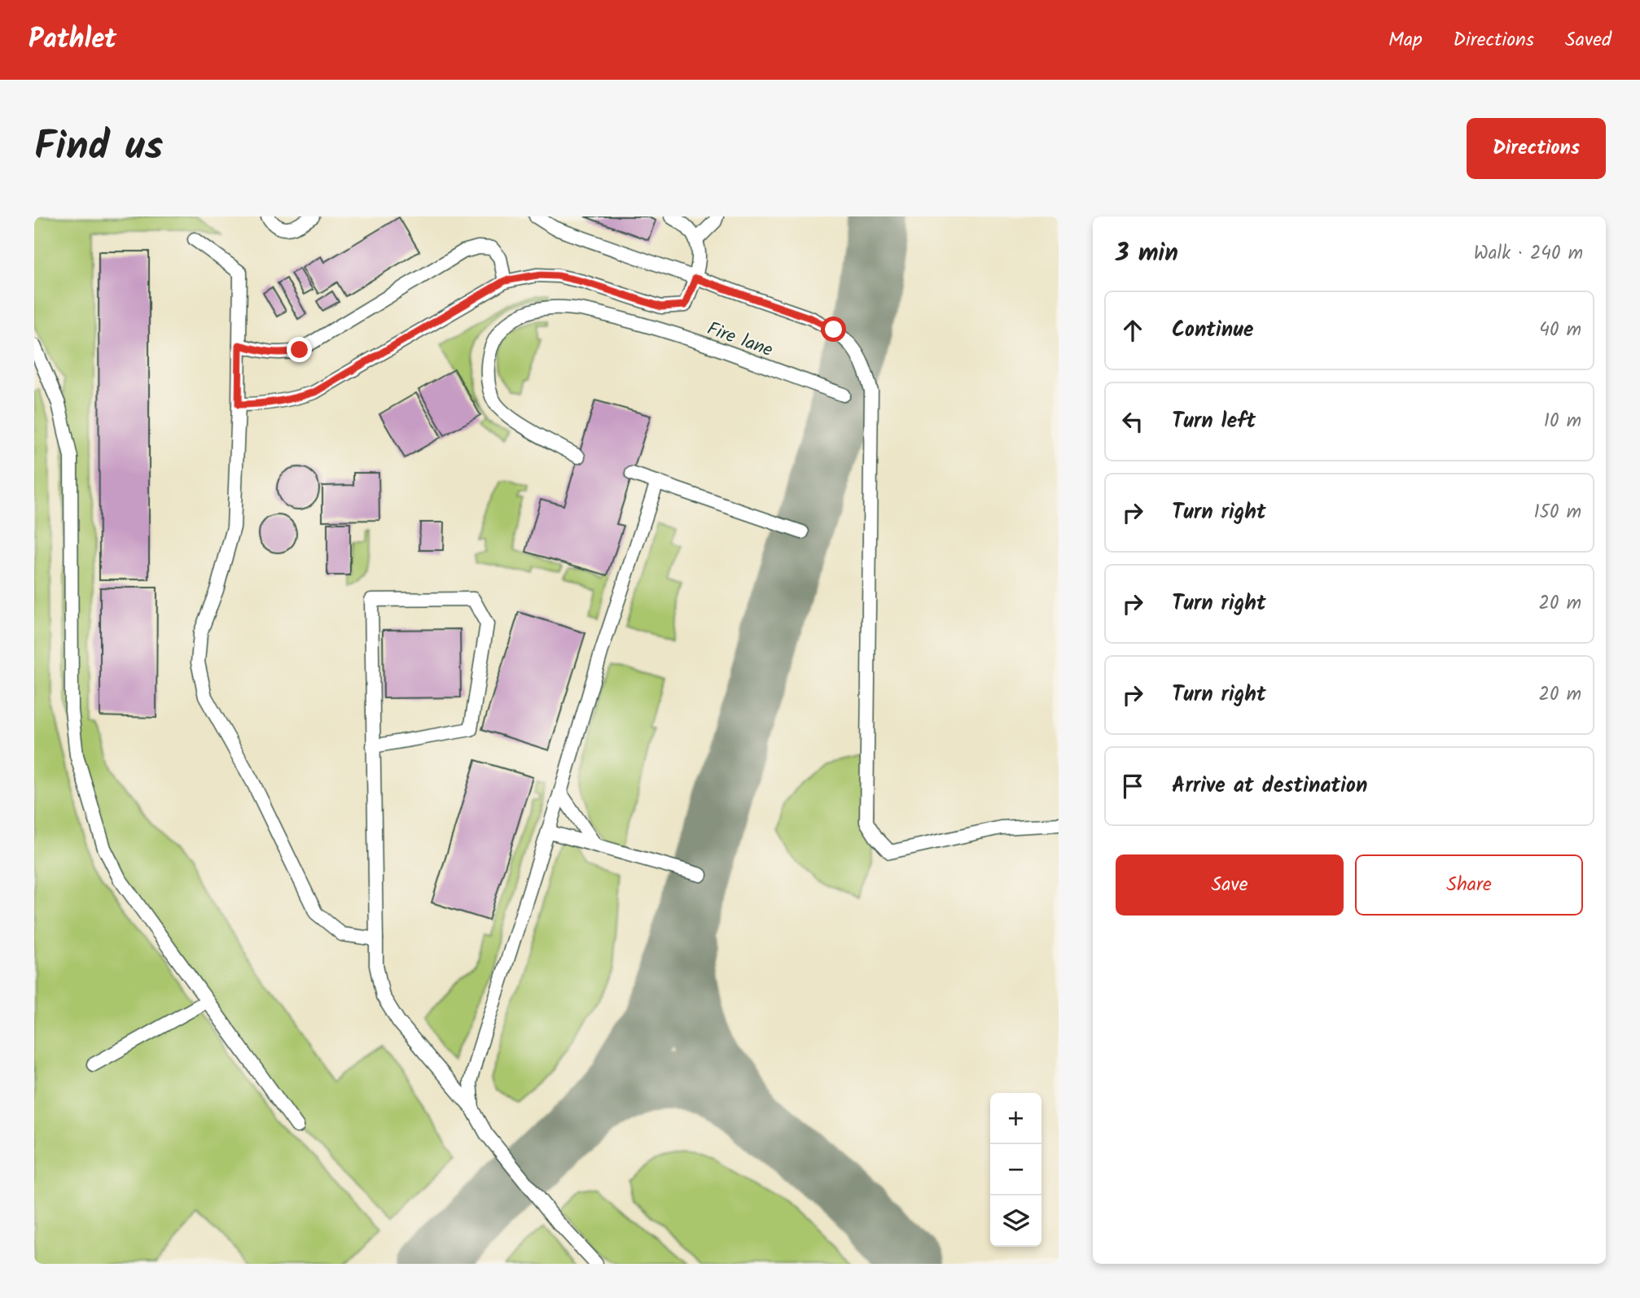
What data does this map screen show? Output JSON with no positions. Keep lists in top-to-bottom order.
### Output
{
  "streets": {
    "lane": ["Fire lane"]
  },
  "page": {
    "header": "Pathlet",
    "nav": ["Map", "Directions", "Saved"],
    "title": "Find us",
    "buttons": [
      "Directions",
      ["Save", "Share"]
    ],
    "heading": ["3 min", "Walk · 240 m"],
    "list": [
      ["Continue", "40 m"],
      ["Turn left", "10 m"],
      ["Turn right", "150 m"],
      ["Turn right", "20 m"],
      ["Turn right", "20 m"],
      "Arrive at destination"
    ],
    "map_buttons": ["+", "−"]
  }
}
